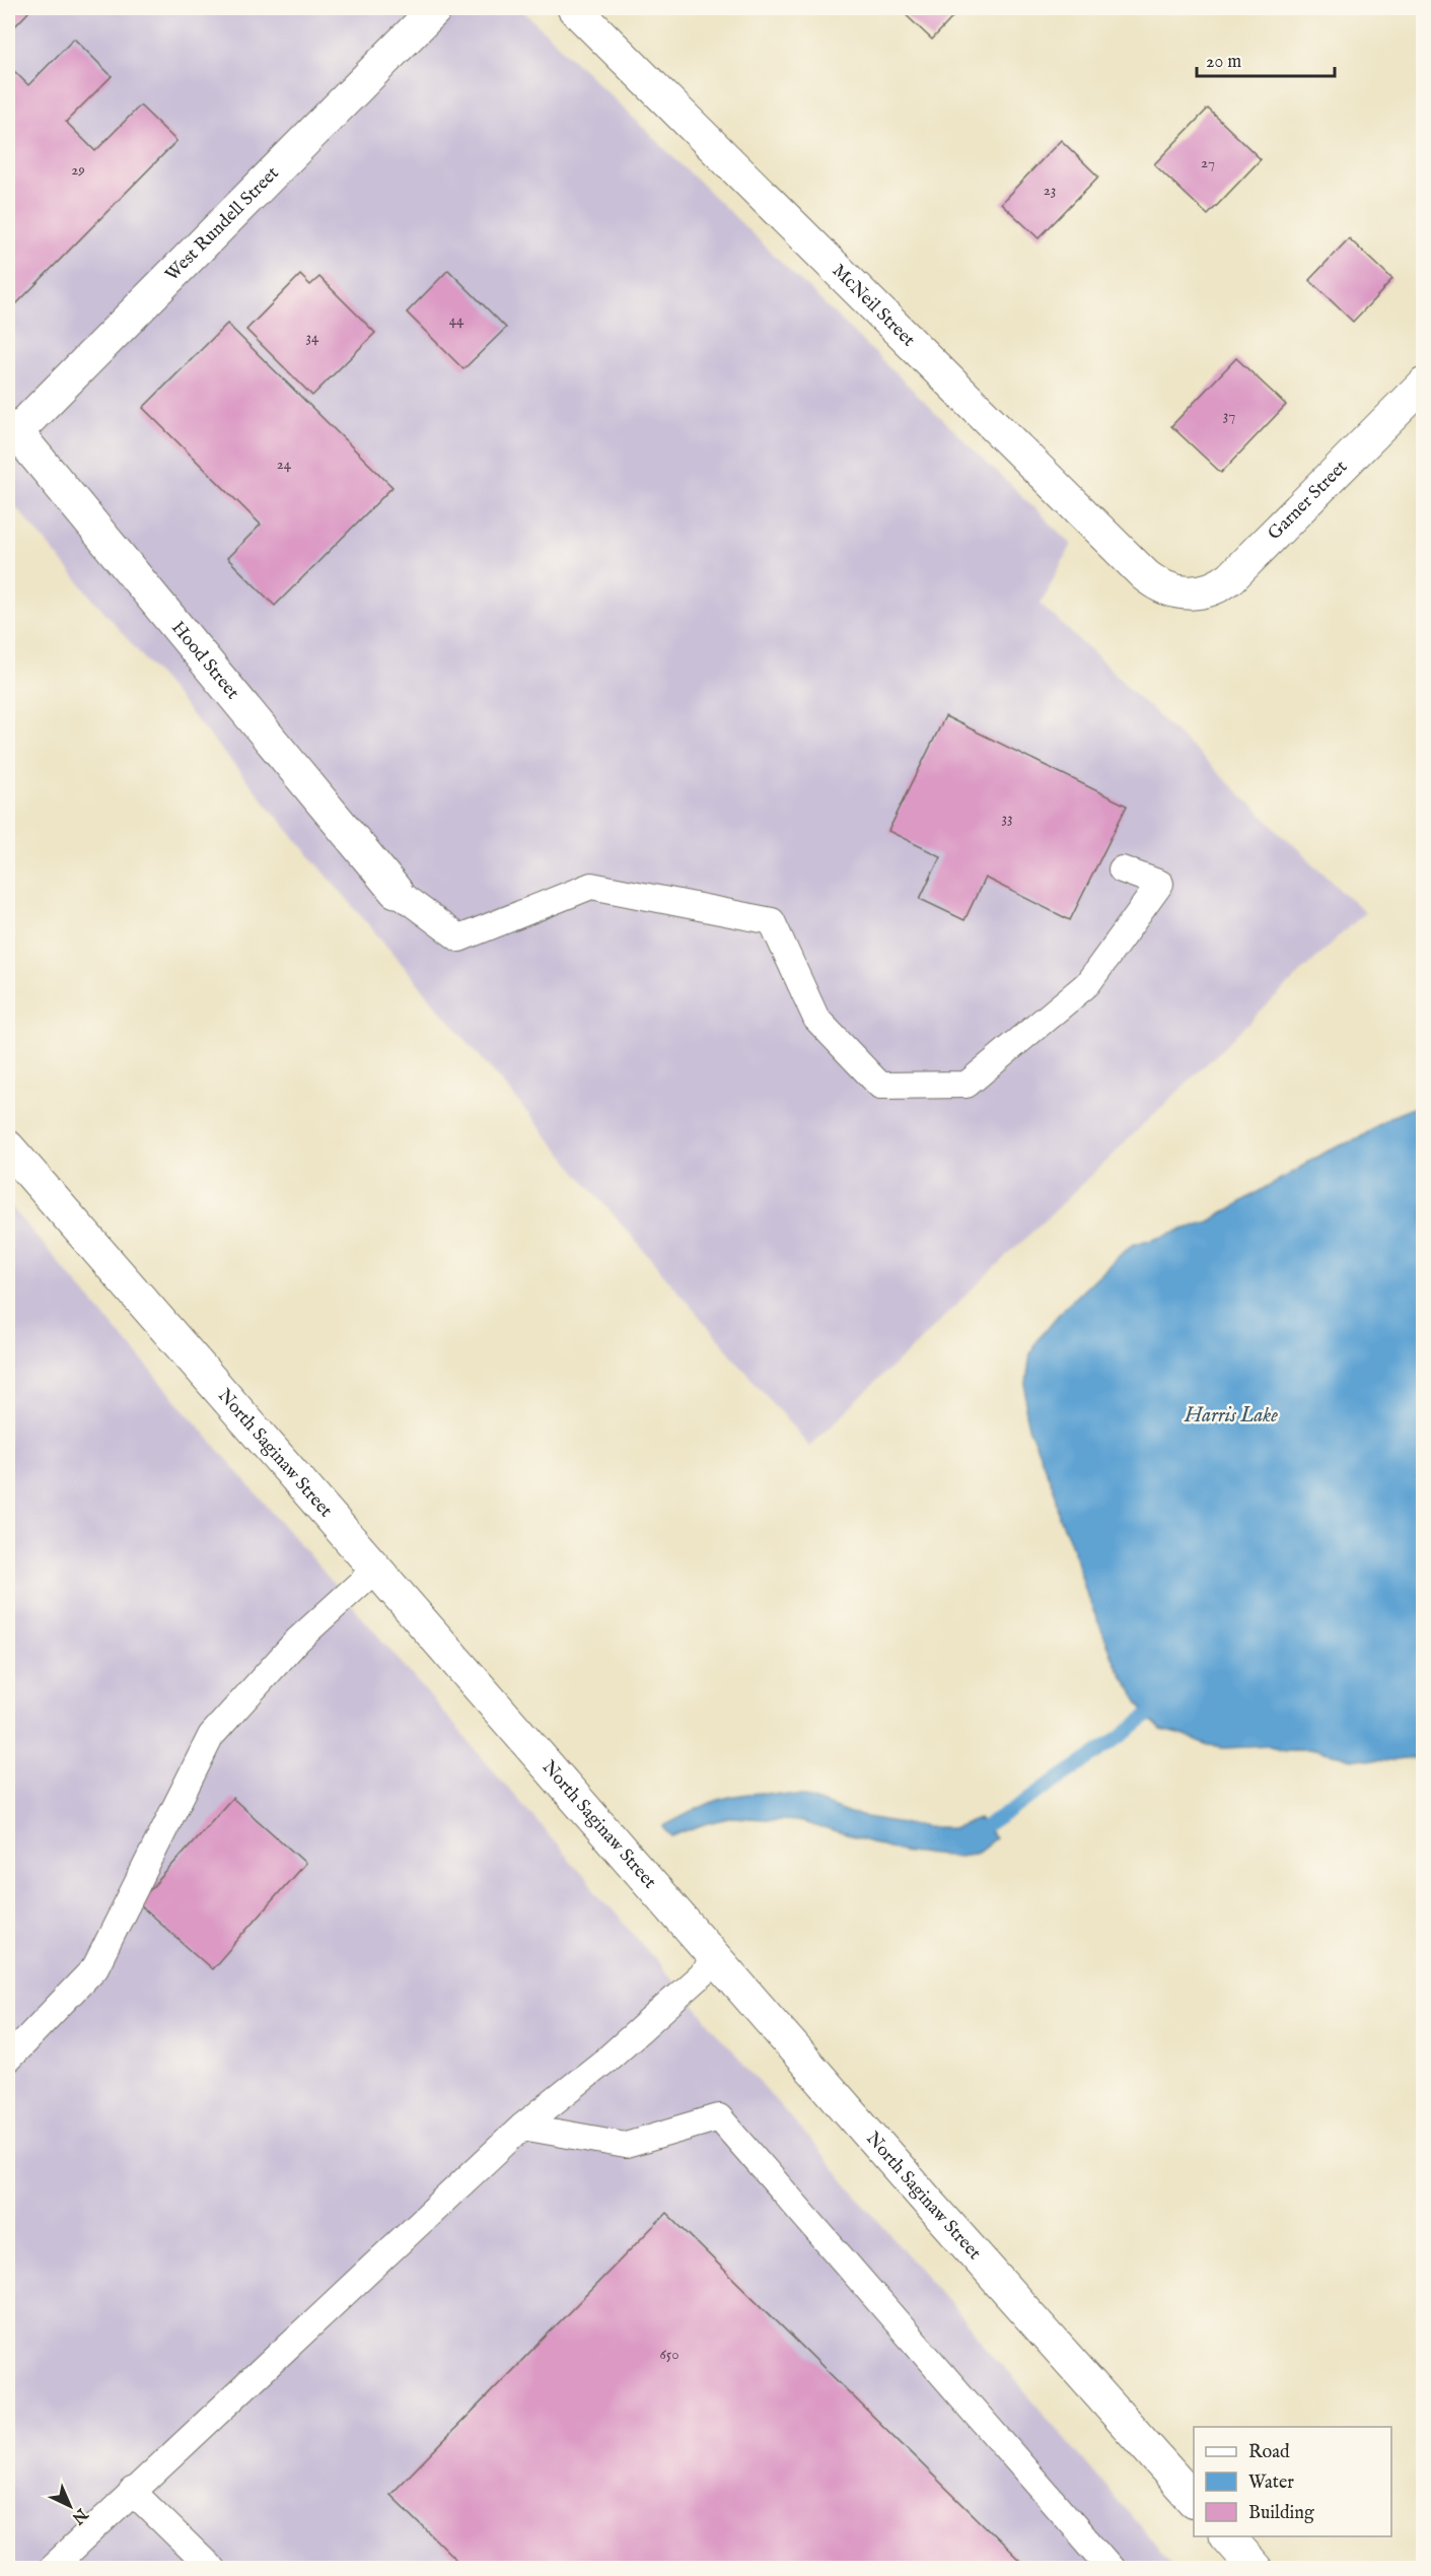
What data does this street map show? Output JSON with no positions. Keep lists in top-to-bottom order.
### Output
{
  "streets": {
    "street": [
      "West Rundell Street",
      "McNeil Street",
      "Garner Street",
      "Hood Street",
      "North Saginaw Street"
    ]
  },
  "crossings": [
    ["West Rundell Street", "Hood Street"],
    ["McNeil Street", "Garner Street"]
  ],
  "water": ["Harris Lake"],
  "house_numbers": [
    "27",
    "29",
    "23",
    "44",
    "34",
    "37",
    "24",
    "33",
    "650"
  ],
  "legend": ["Road", "Water", "Building"],
  "scale_bar": "20 m",
  "north": "bottom right"
}
